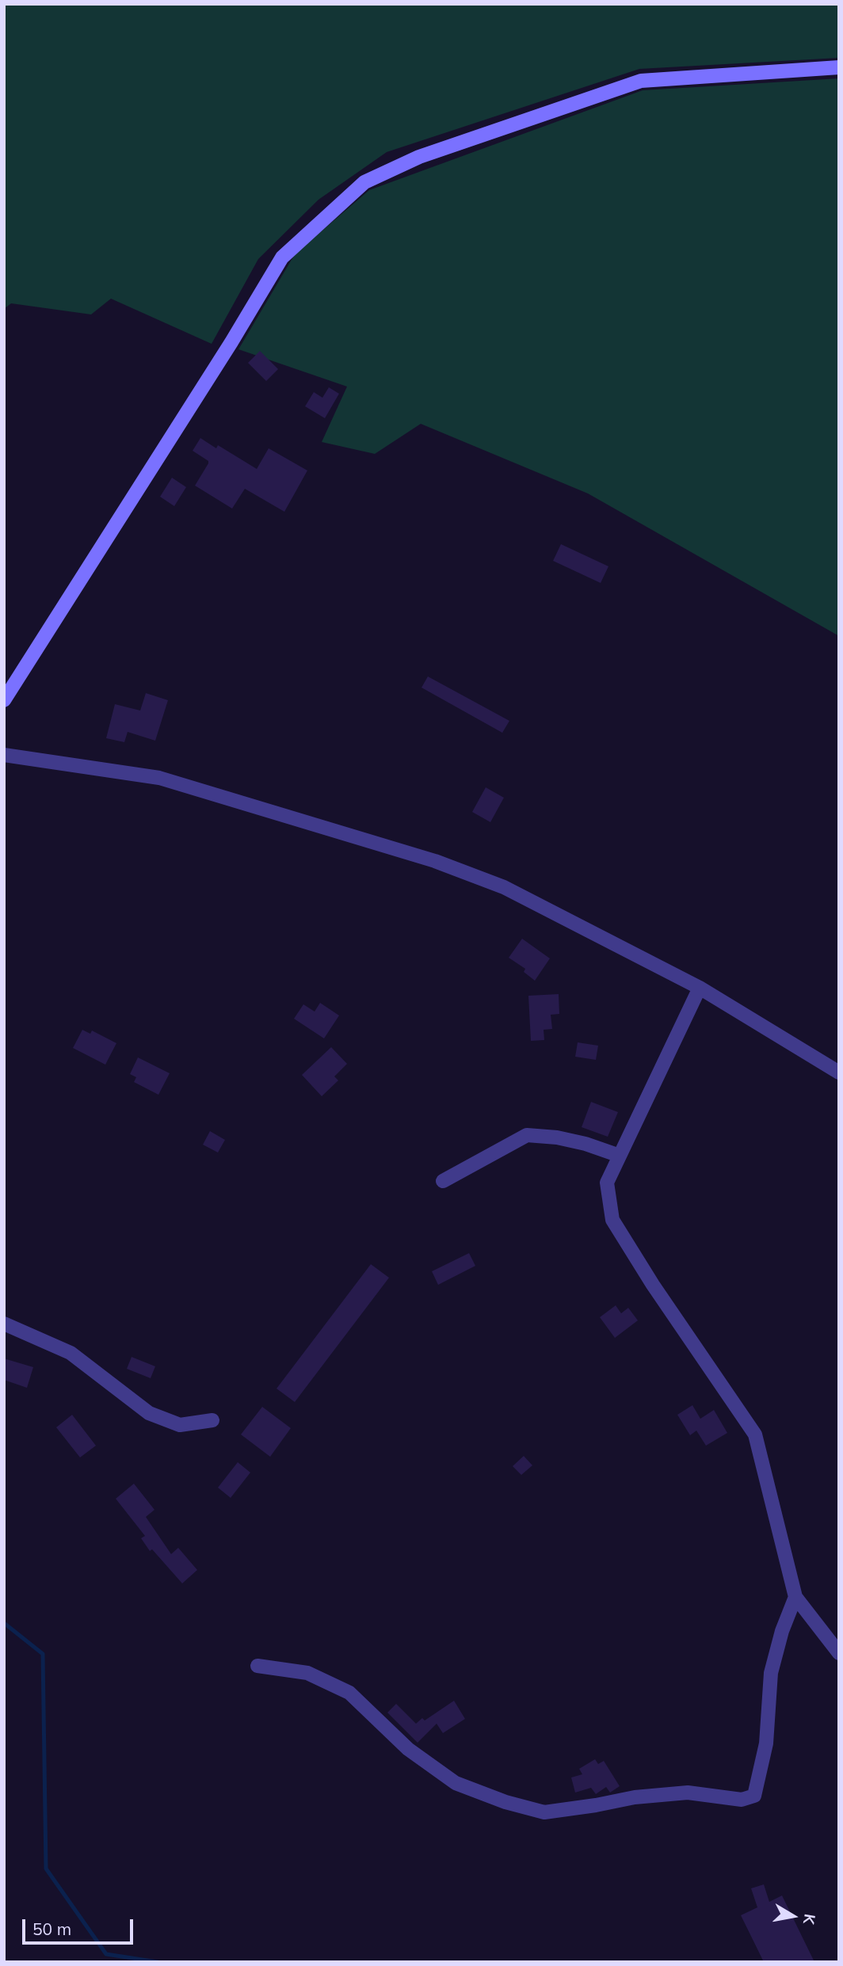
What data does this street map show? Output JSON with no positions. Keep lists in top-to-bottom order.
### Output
{
  "scale_bar": "50 m",
  "north": "right"
}
